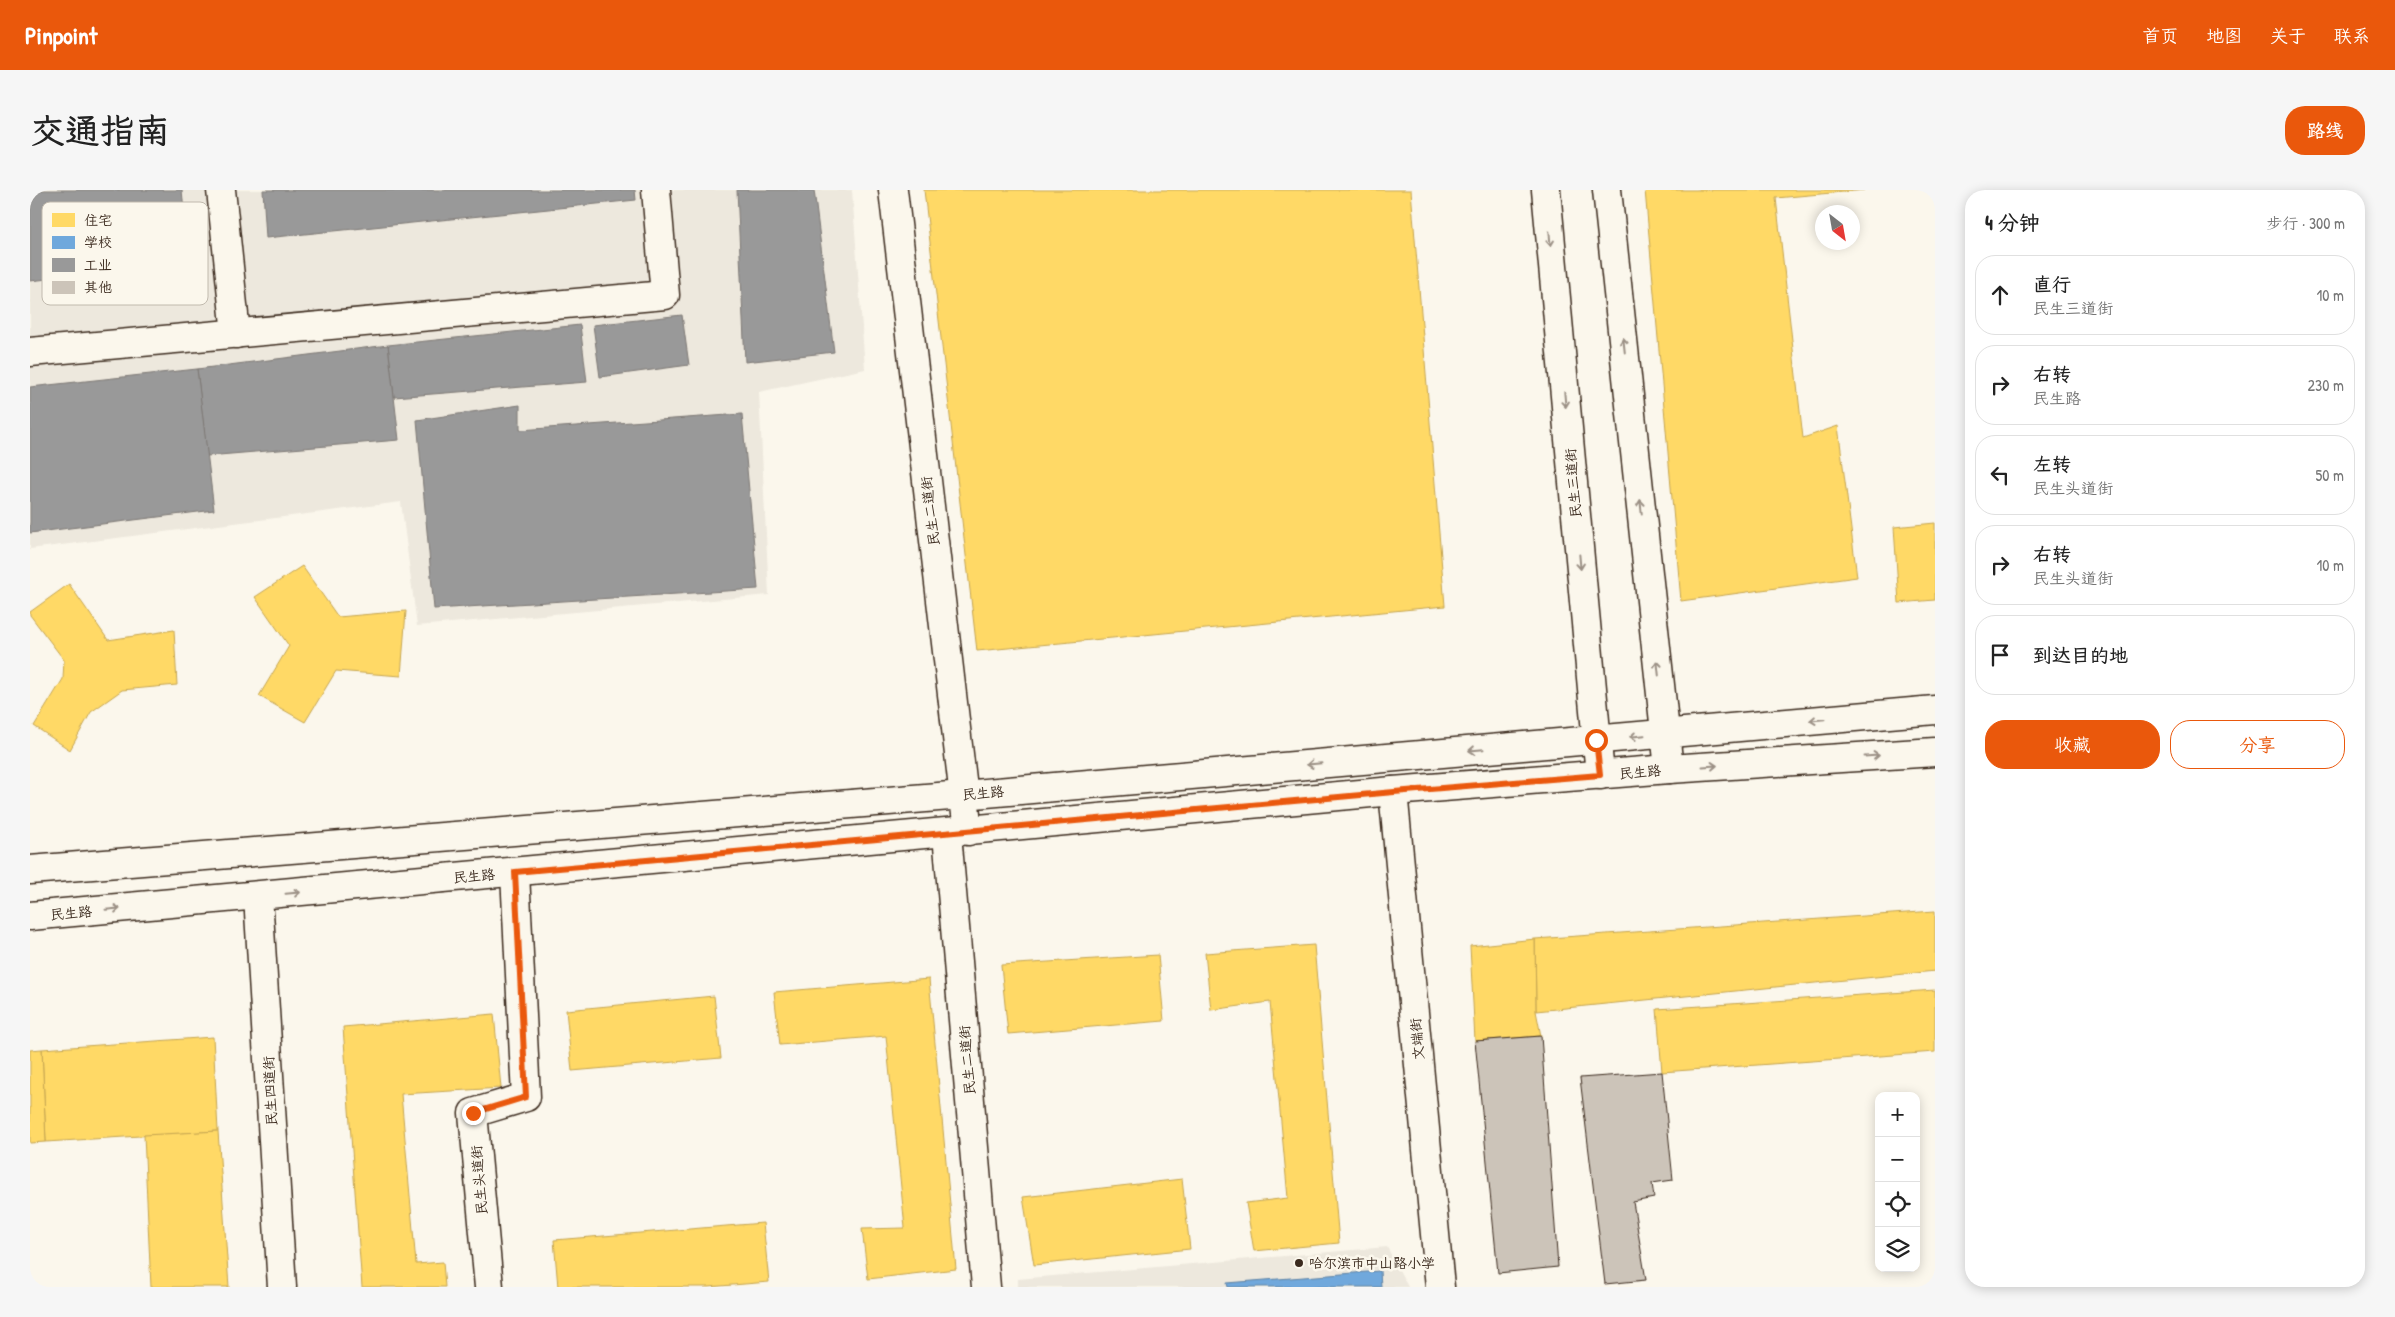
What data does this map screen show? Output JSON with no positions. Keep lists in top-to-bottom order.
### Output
{
  "streets": {
    "street": [
      "民生三道街",
      "民生二道街",
      "民生路",
      "文端街",
      "民生四道街",
      "民生头道街"
    ]
  },
  "crossings": [
    ["民生三道街", "民生路"],
    ["民生二道街", "民生路"],
    ["民生路", "文端街"],
    ["民生路", "民生四道街"],
    ["民生路", "民生头道街"]
  ],
  "places": ["哈尔滨市中山路小学"],
  "legend": [
    "住宅",
    "学校",
    "工业",
    "其他"
  ],
  "north": "bottom right",
  "page": {
    "header": "Pinpoint",
    "nav": [
      "首页",
      "地图",
      "关于",
      "联系"
    ],
    "buttons": [
      "路线",
      ["收藏", "分享"]
    ],
    "title": "交通指南",
    "heading": ["4 分钟", "步行 · 300 m"],
    "list": [
      ["直行", "民生三道街", "10 m"],
      ["右转", "民生路", "230 m"],
      ["左转", "民生头道街", "50 m"],
      ["右转", "民生头道街", "10 m"],
      "到达目的地"
    ],
    "map_buttons": ["+", "−"]
  }
}
